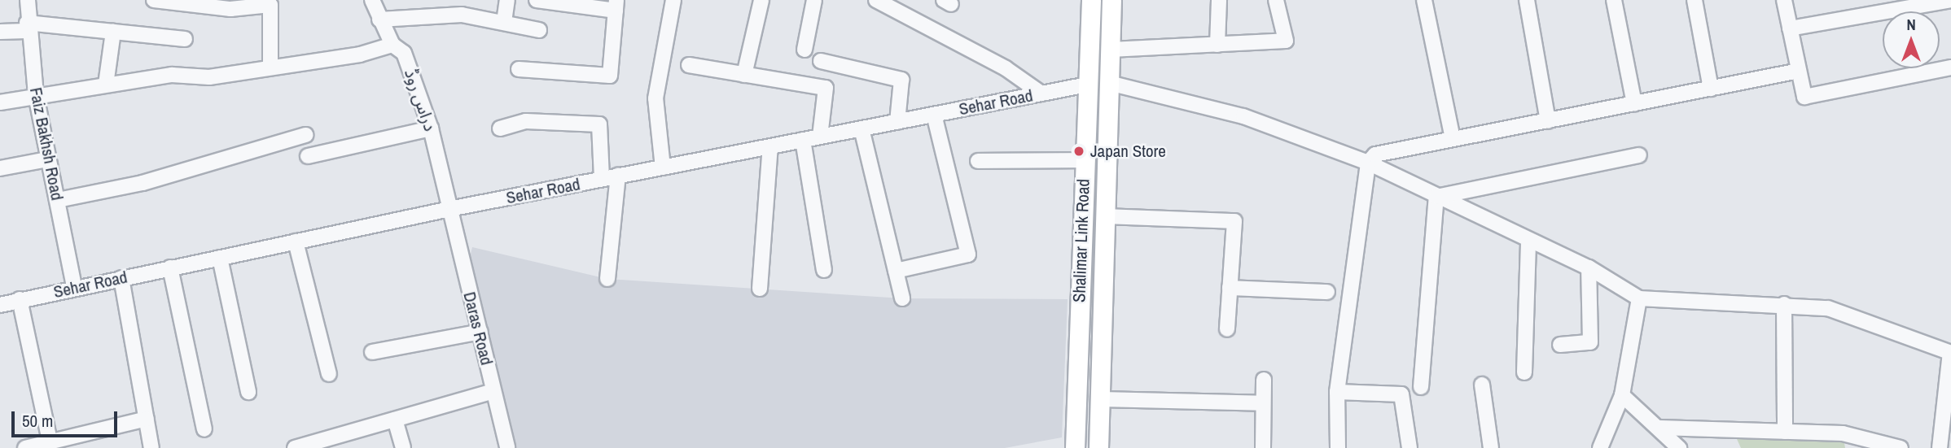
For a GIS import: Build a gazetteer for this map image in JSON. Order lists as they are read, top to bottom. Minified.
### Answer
{"streets":{"main road":["Shalimar Link Road"],"street":["دراس روڈ","Sehar Road","Faiz Bakhsh Road","Daras Road"]},"crossings":[["دراس روڈ","Sehar Road"],["دراس روڈ","Daras Road"],["Sehar Road","Faiz Bakhsh Road"],["Sehar Road","Shalimar Link Road"],["Sehar Road","Daras Road"]],"places":["Japan Store"],"scale_bar":"50 m","north":"top"}
